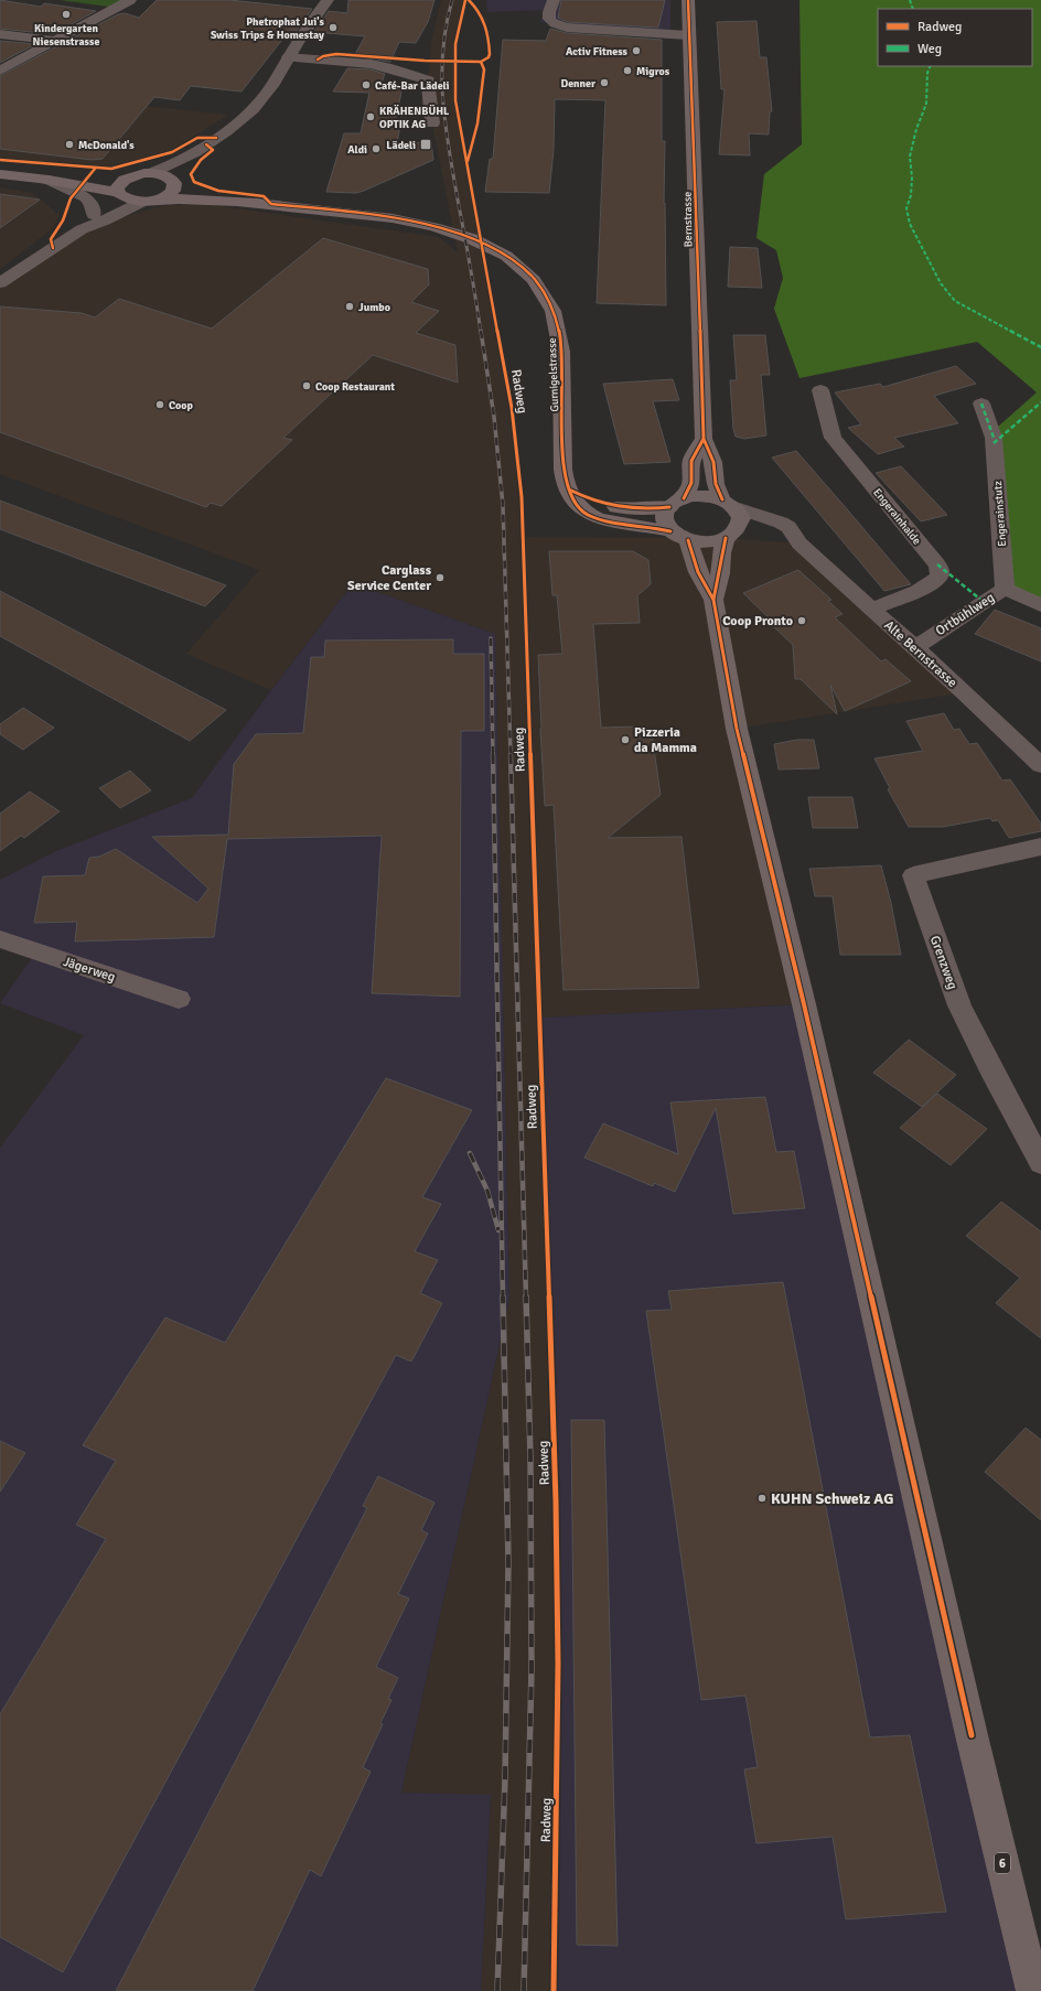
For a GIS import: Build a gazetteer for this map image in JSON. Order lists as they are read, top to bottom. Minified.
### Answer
{"streets":{"main road":["Bernstrasse","Gurnigelstrasse","6"],"street":["Engerainstutz","Engerainhalde","Ortbühlweg","Alte Bernstrasse","Grenzweg","Jägerweg"],"cycle path":["Radweg"]},"crossings":[["Bernstrasse","Gurnigelstrasse"],["Bernstrasse","Alte Bernstrasse"],["Bernstrasse","6"],["Gurnigelstrasse","Alte Bernstrasse"],["Gurnigelstrasse","6"],["Engerainstutz","Ortbühlweg"],["Engerainhalde","Alte Bernstrasse"],["Ortbühlweg","Alte Bernstrasse"],["Alte Bernstrasse","6"]],"places":{"other":["Kindergarten Niesenstrasse","Phetrophat Jui's Swiss Trips & Homestay","Activ Fitness","Migros","Denner","Café-Bar Lädeli","KRÄHENBÜHL OPTIK AG","McDonald's","Aldi","Jumbo","Coop Restaurant","Coop","Carglass Service Center","Coop Pronto","Pizzeria da Mamma","KUHN Schweiz AG"],"transit":["Lädeli"]},"legend":["Radweg","Weg"]}
